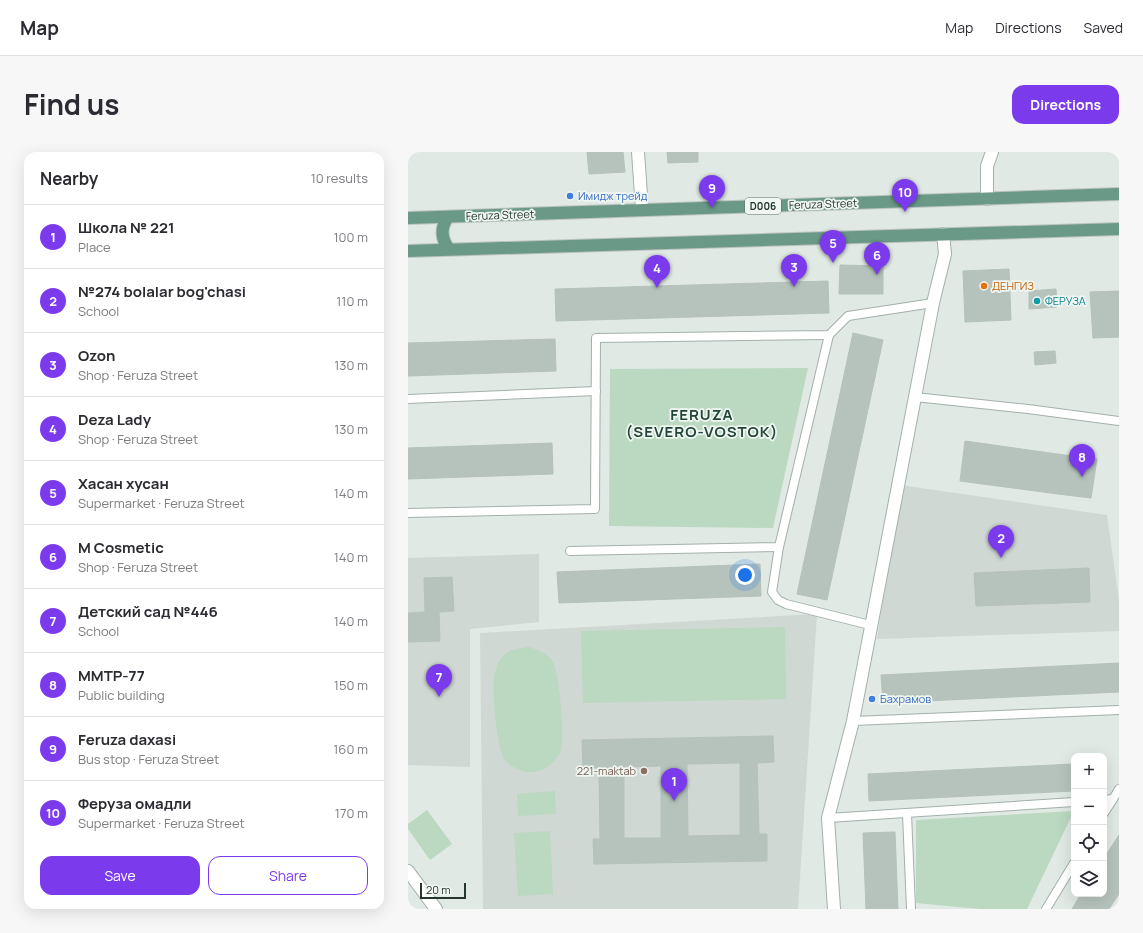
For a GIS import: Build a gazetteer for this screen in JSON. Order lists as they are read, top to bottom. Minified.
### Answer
{"streets":{"main road":["Feruza Street","D006"]},"districts":["FERUZA (SEVERO-VOSTOK)"],"places":["Имидж трейд","ДЕНГИЗ","ФЕРУЗА","Бахрамов","221-maktab"],"scale_bar":"20 m","page":{"header":"Map","nav":["Map","Directions","Saved"],"title":"Find us","buttons":["Directions",["Save","Share"]],"heading":["Nearby","10 results"],"pins":["9","10","5","6","3","4","8","2","7","1"],"list":[{"mark":"1","name":"Школа № 221","note":"Place","value":"100 m"},{"mark":"2","name":"№274 bolalar bog'chasi","note":"School","value":"110 m"},{"mark":"3","name":"Ozon","note":"Shop · Feruza Street","value":"130 m"},{"mark":"4","name":"Deza Lady","note":"Shop · Feruza Street","value":"130 m"},{"mark":"5","name":"Хасан хусан","note":"Supermarket · Feruza Street","value":"140 m"},{"mark":"6","name":"M Cosmetic","note":"Shop · Feruza Street","value":"140 m"},{"mark":"7","name":"Детский сад №446","note":"School","value":"140 m"},{"mark":"8","name":"MMTP-77","note":"Public building","value":"150 m"},{"mark":"9","name":"Feruza daxasi","note":"Bus stop · Feruza Street","value":"160 m"},{"mark":"10","name":"Феруза омадли","note":"Supermarket · Feruza Street","value":"170 m"}],"map_buttons":["+","−"],"scale":"20 m"}}
